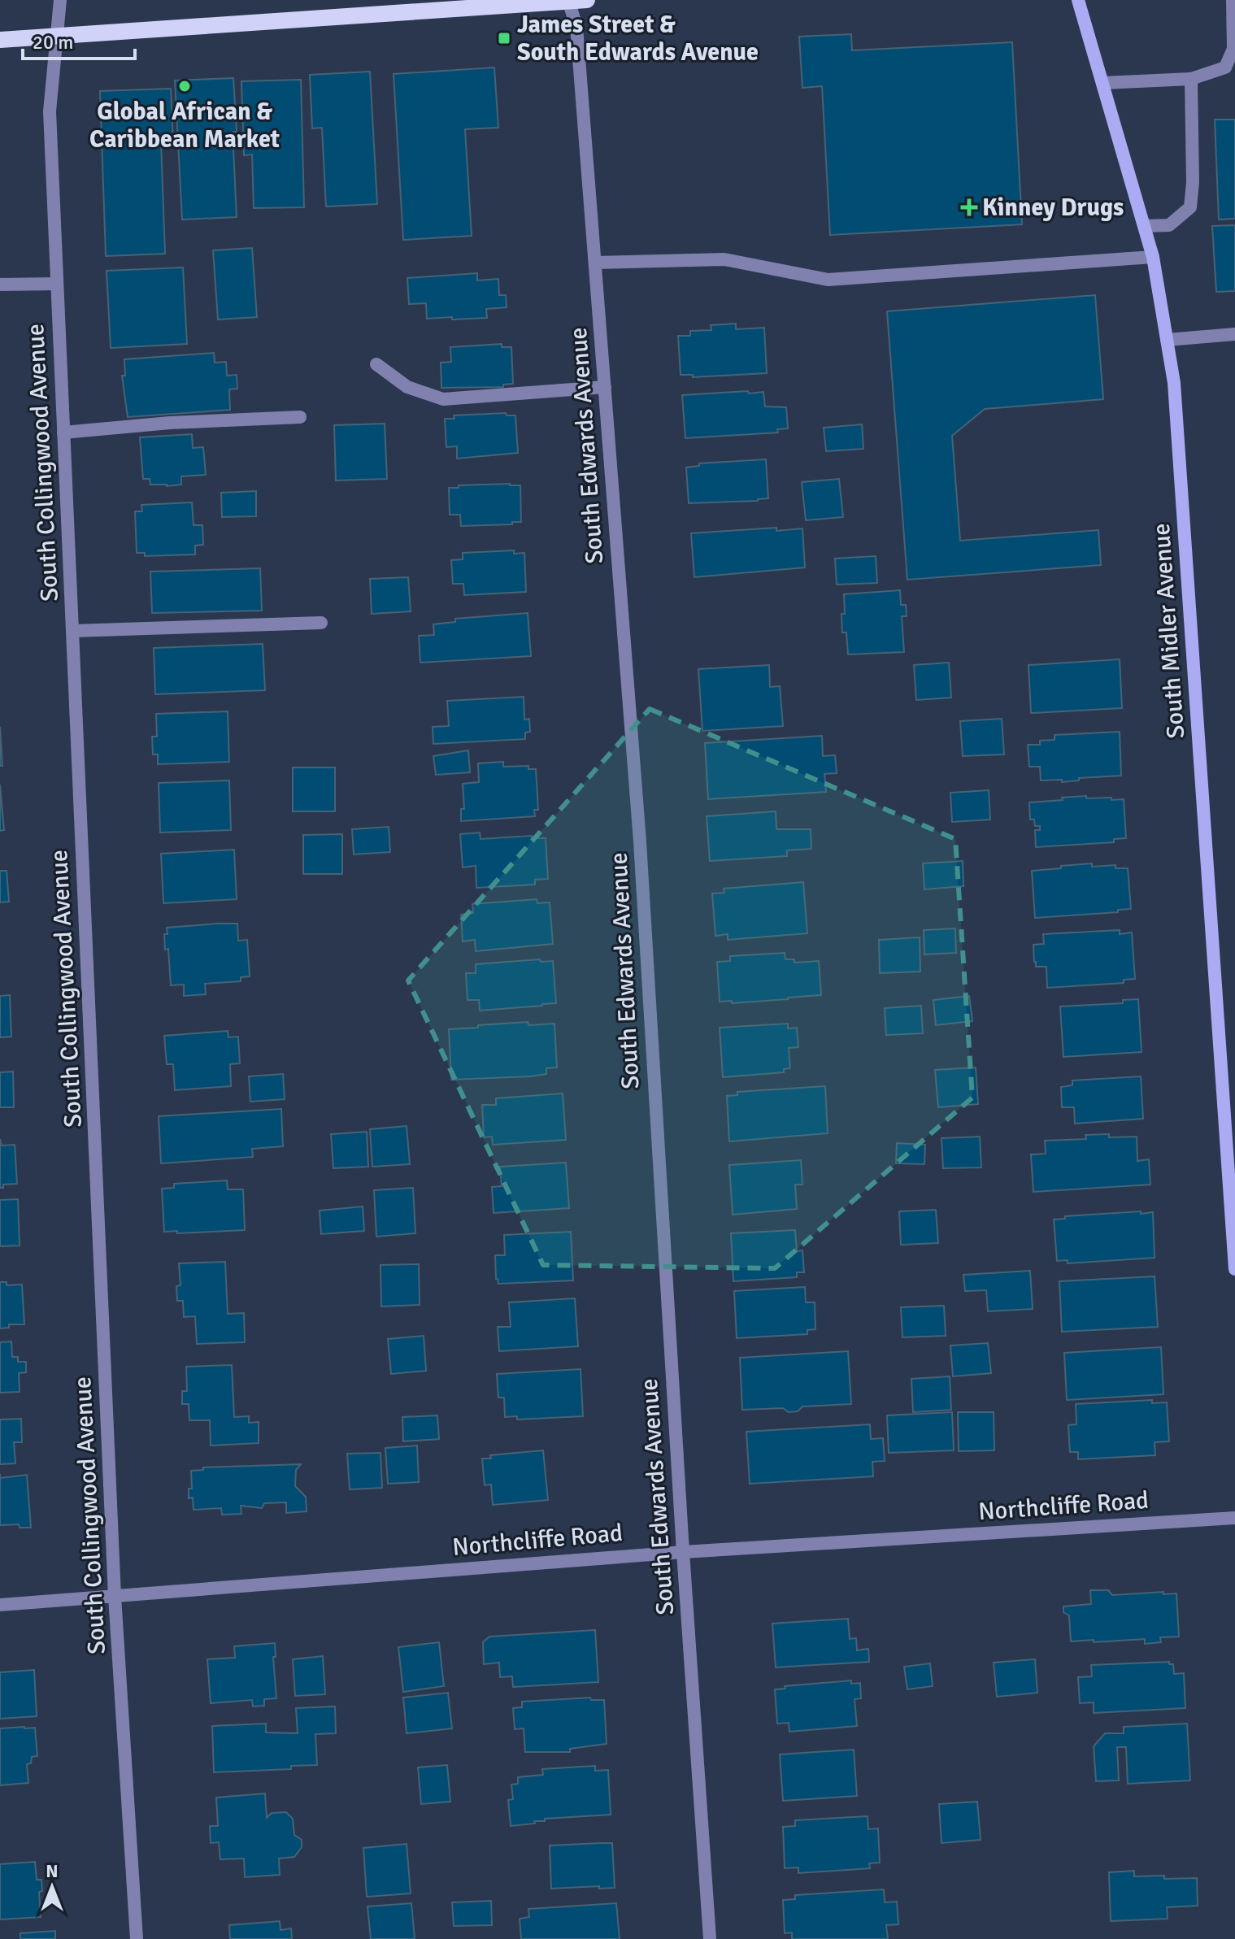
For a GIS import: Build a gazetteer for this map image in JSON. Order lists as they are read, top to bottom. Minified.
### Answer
{"streets":{"main road":["South Midler Avenue"],"street":["South Edwards Avenue","South Collingwood Avenue","Northcliffe Road"]},"crossings":[["South Edwards Avenue","Northcliffe Road"],["South Collingwood Avenue","Northcliffe Road"]],"places":{"transit":["James Street & South Edwards Avenue"],"other":["Global African & Caribbean Market"],"health":["Kinney Drugs"]},"scale_bar":"20 m","north":"top"}
